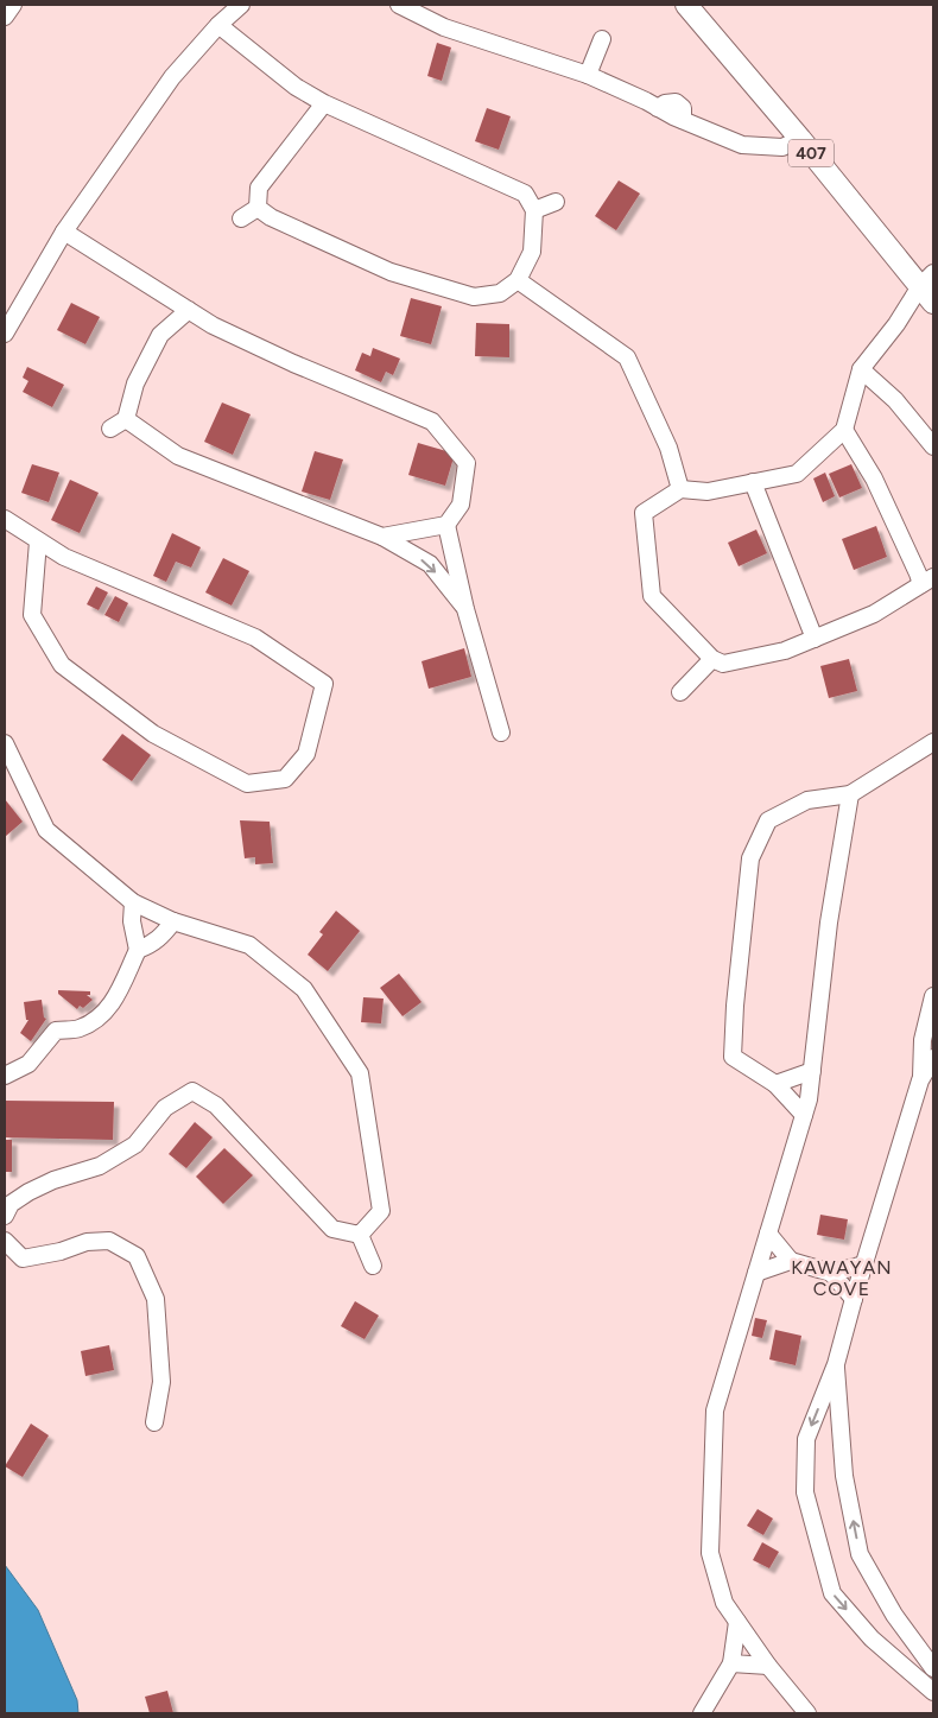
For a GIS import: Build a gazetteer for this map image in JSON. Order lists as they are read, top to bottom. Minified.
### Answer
{"streets":{"main road":["407"]},"districts":["KAWAYAN COVE"]}
